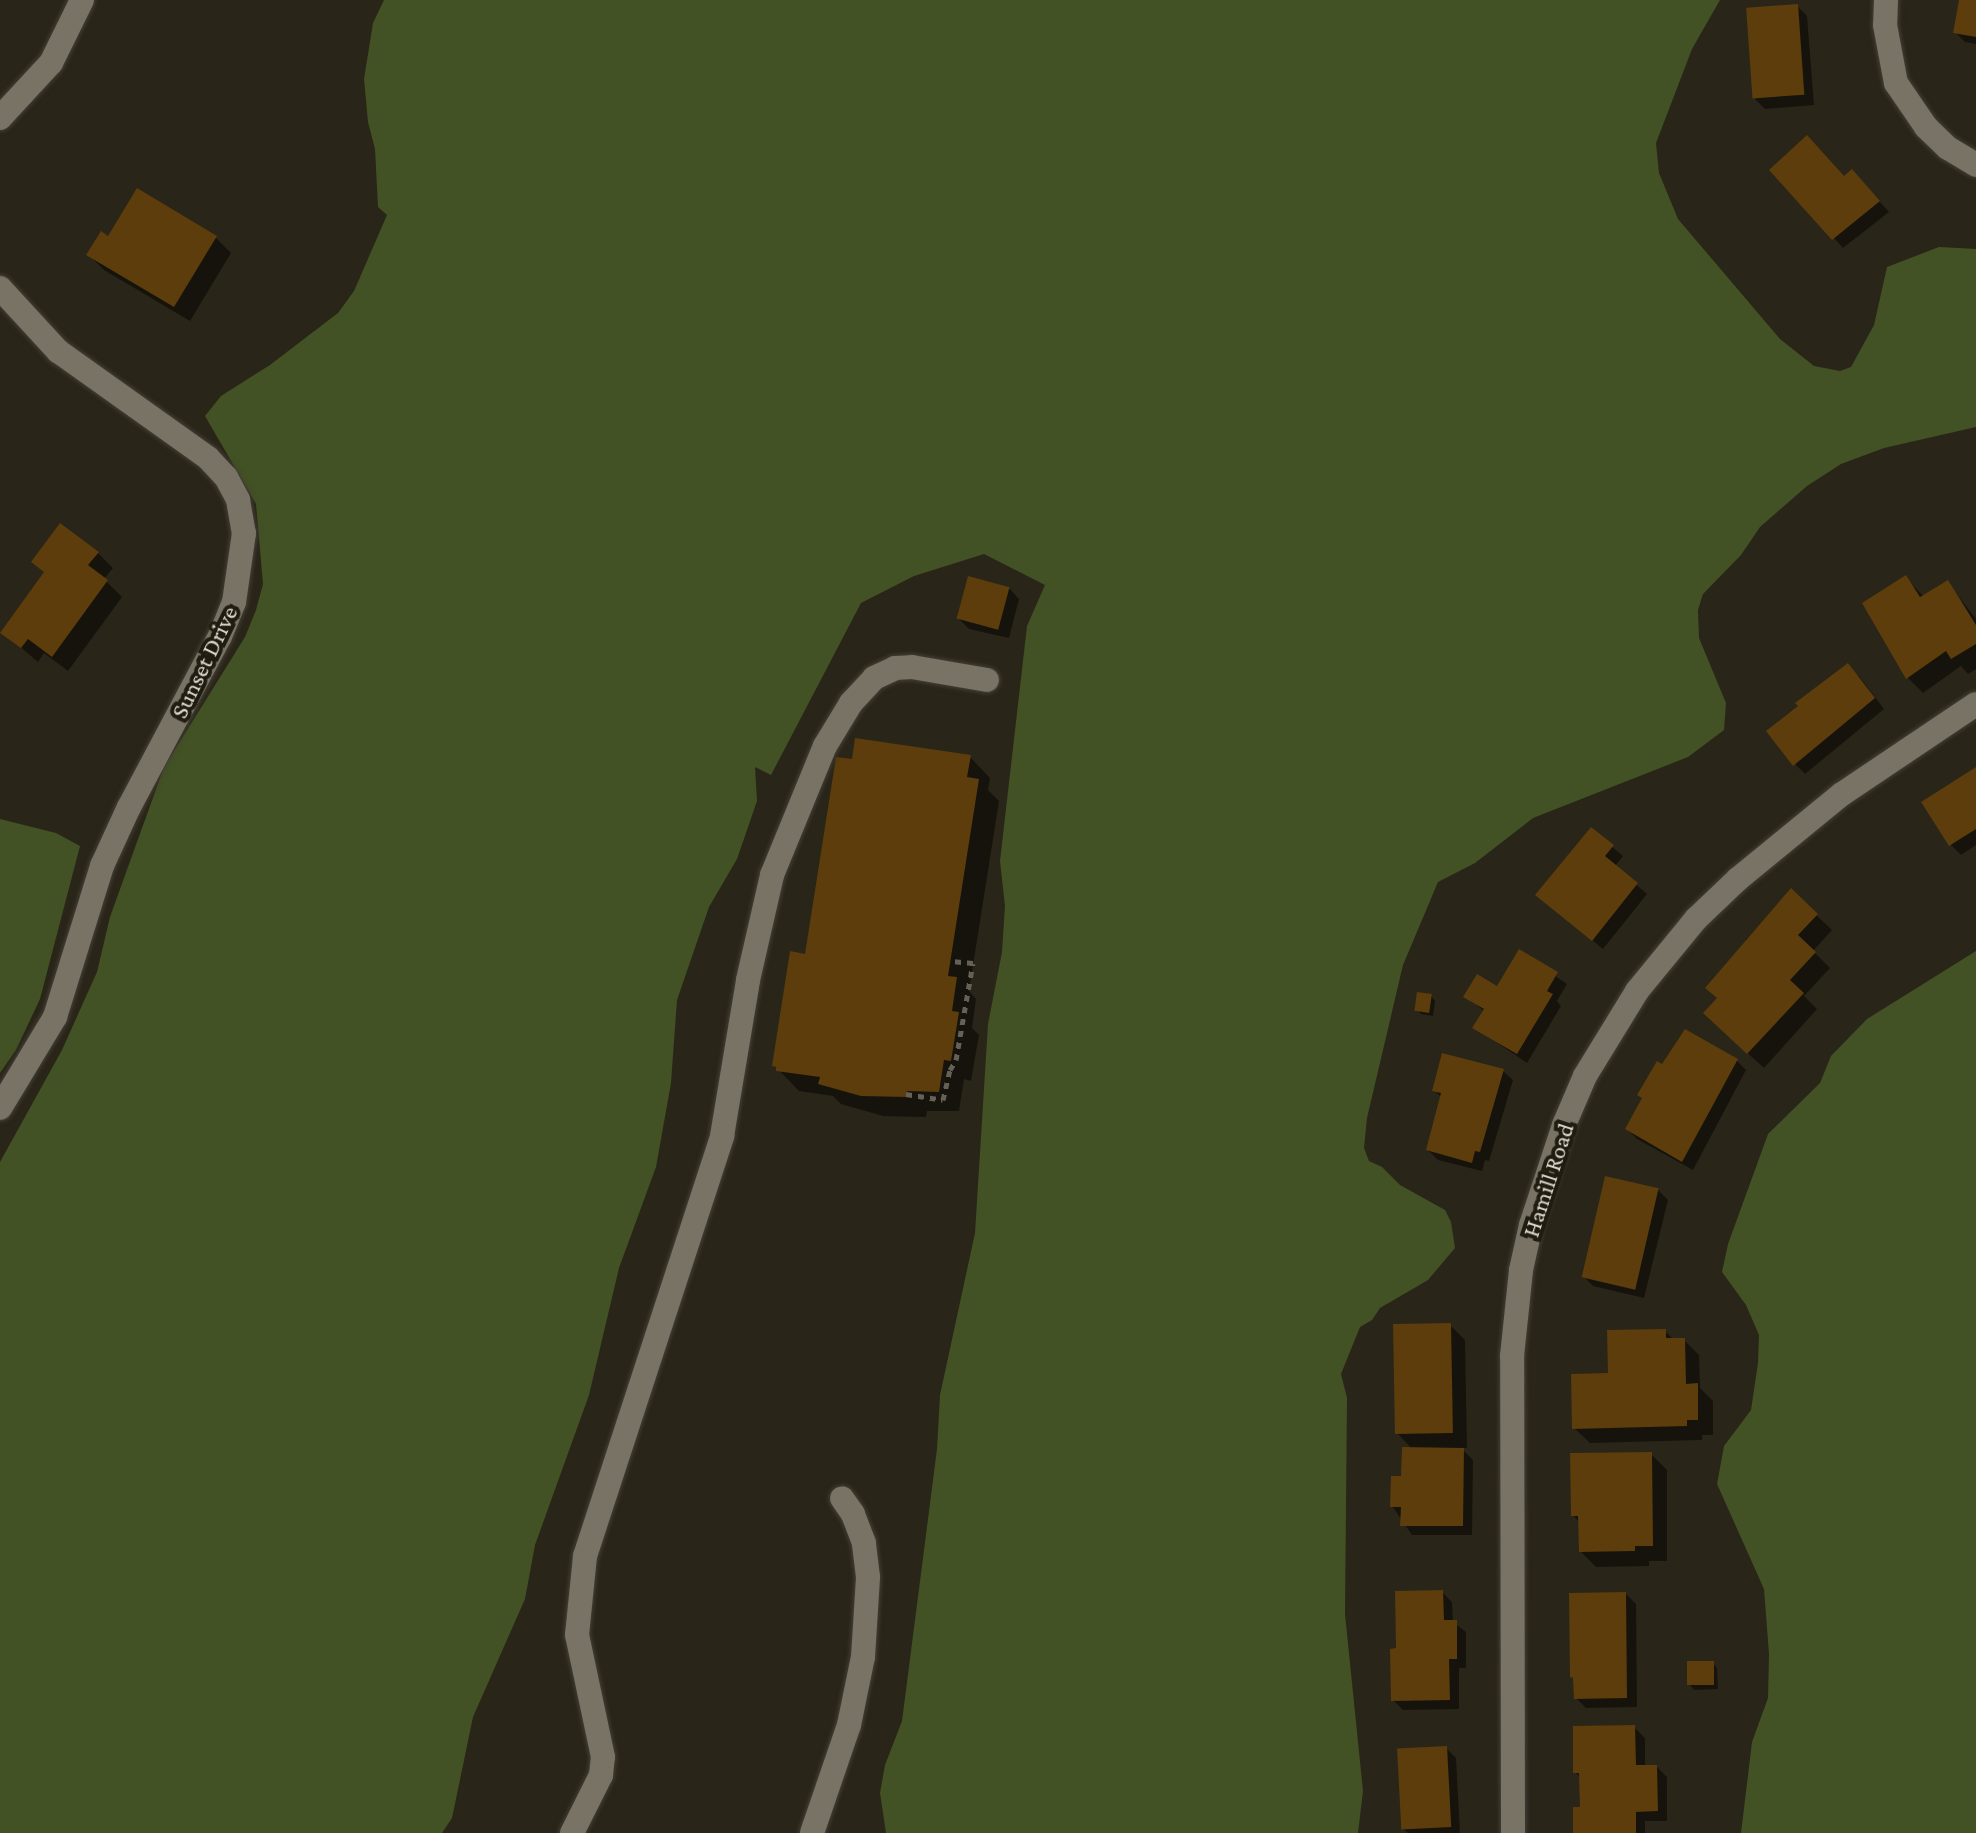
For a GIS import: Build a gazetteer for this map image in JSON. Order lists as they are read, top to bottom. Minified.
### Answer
{"streets":{"street":["Sunset Drive","Hamill Road"]}}
